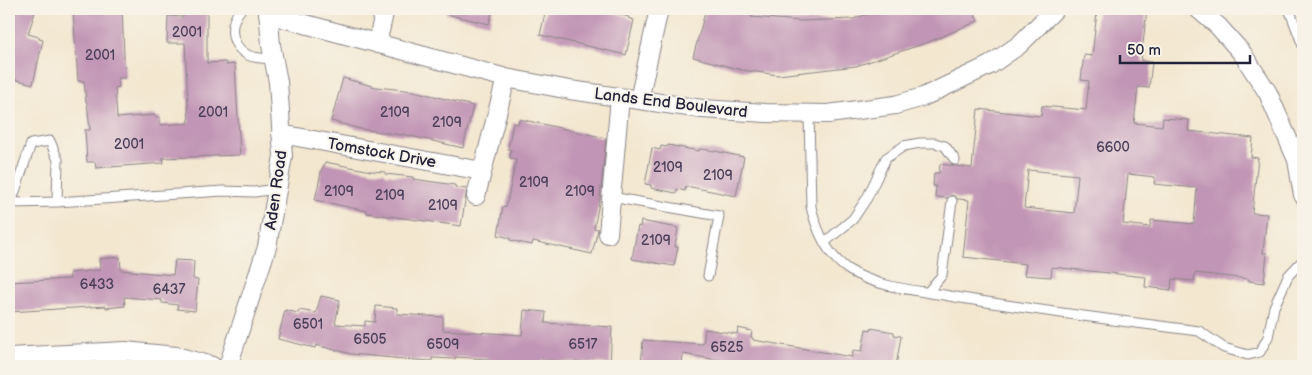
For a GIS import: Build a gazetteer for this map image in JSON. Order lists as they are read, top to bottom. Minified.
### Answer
{"streets":{"street":["Lands End Boulevard","Tomstock Drive","Aden Road"]},"crossings":[["Lands End Boulevard","Aden Road"],["Tomstock Drive","Aden Road"]],"house_numbers":["2001","2001","2001","2109","2109","2001","6600","2109","2109","2109","2109","2109","2109","2109","2109","6433","6437","6501","6505","6509","6517","6525"],"scale_bar":"50 m"}
